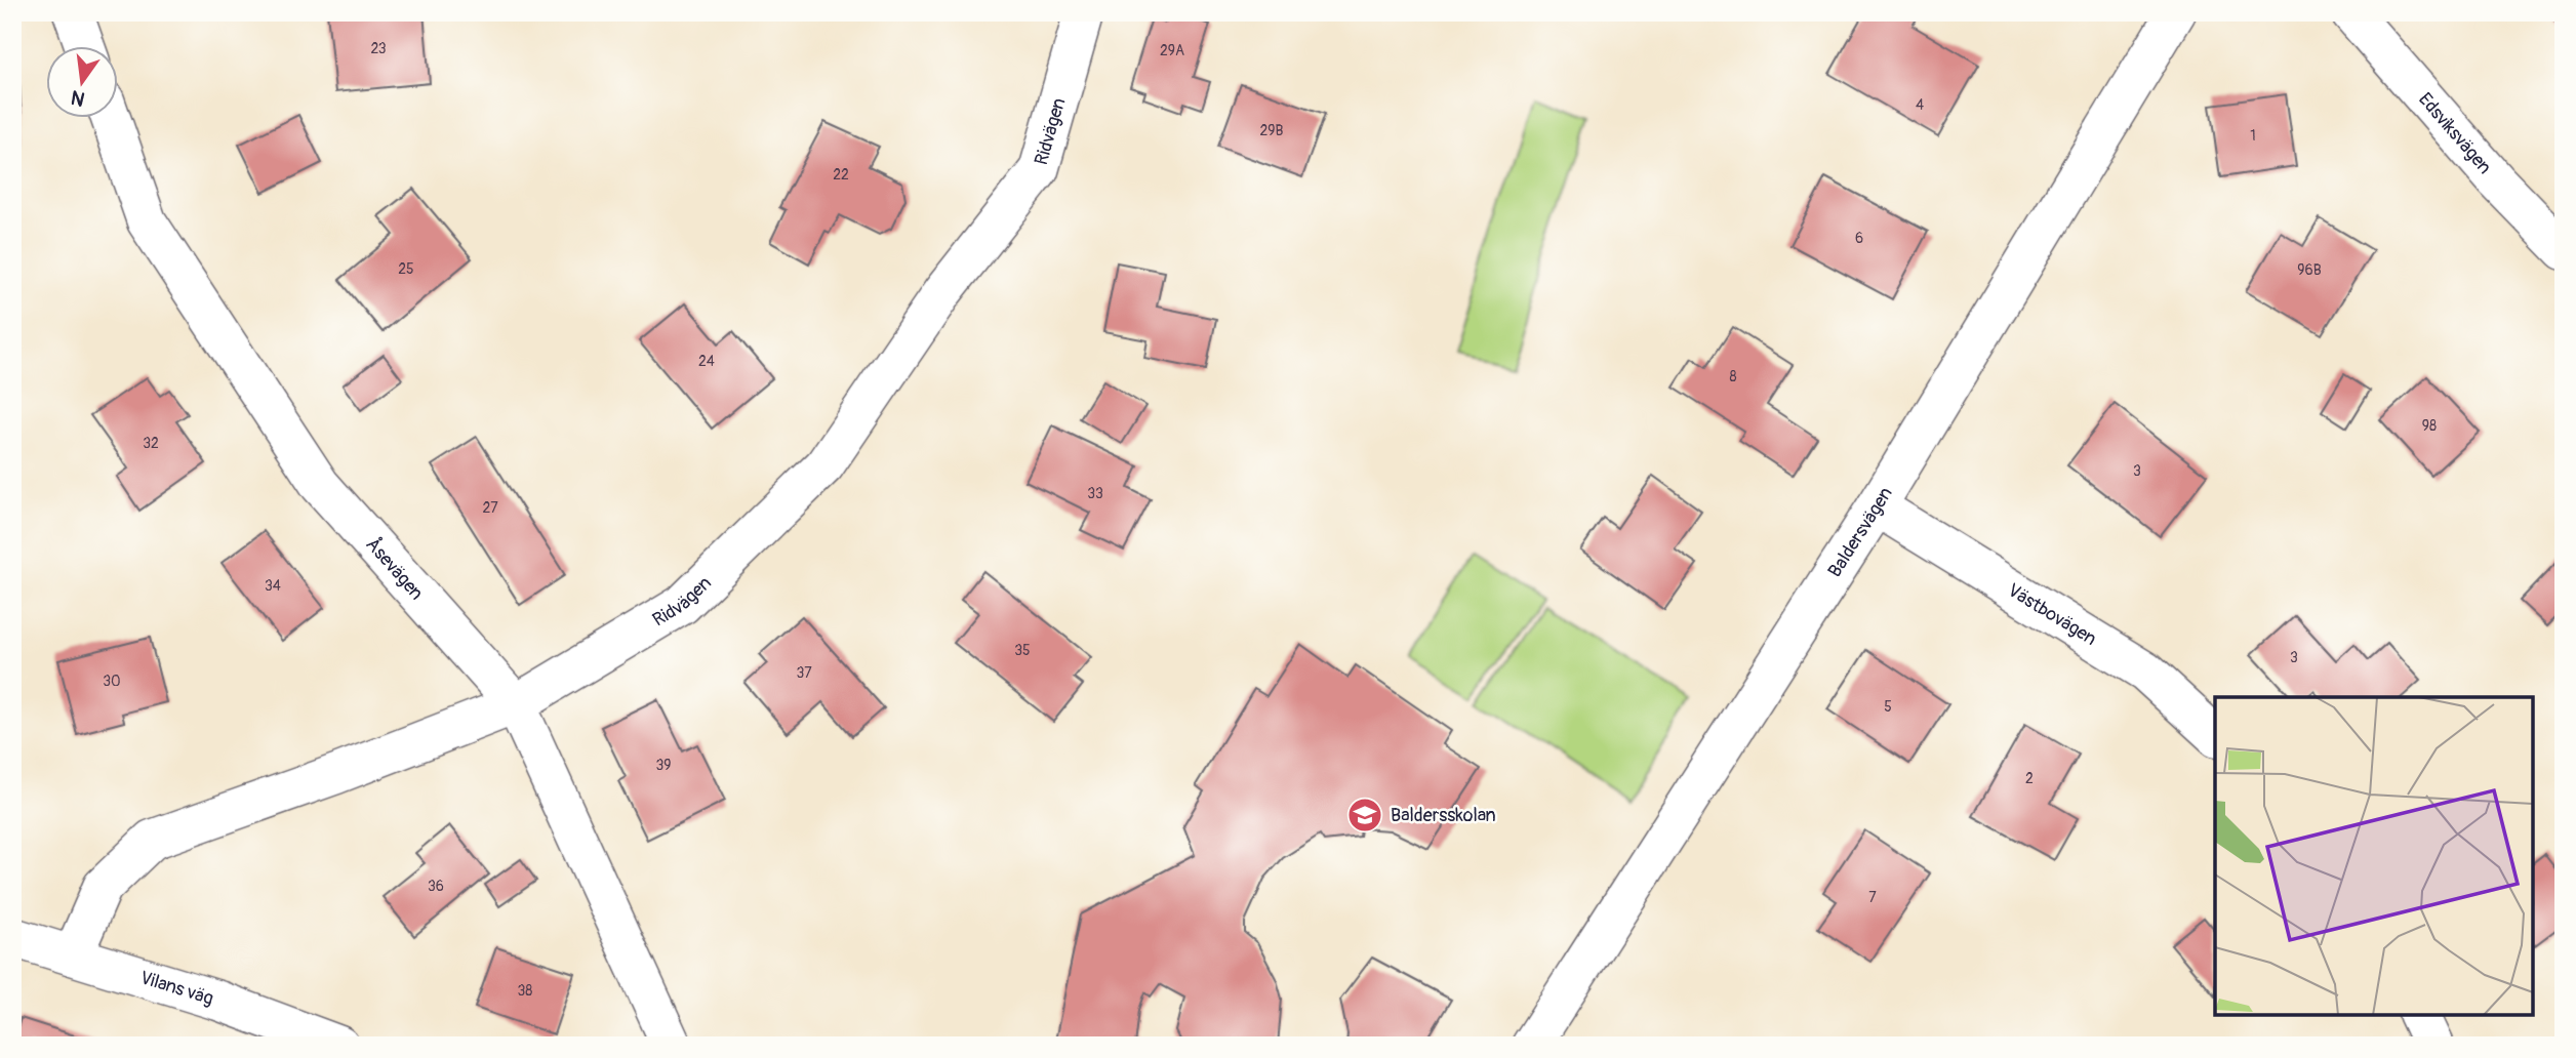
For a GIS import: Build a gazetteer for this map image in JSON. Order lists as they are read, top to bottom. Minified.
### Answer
{"streets":{"street":["Ridvägen","Edsviksvägen","Baldersvägen","Åsevägen","Västbovägen","Vilans väg"]},"crossings":[["Ridvägen","Åsevägen"],["Ridvägen","Vilans väg"],["Baldersvägen","Västbovägen"]],"places":{"school or university":["Baldersskolan"]},"house_numbers":["23","29A","4","29B","1","22","6","25","96B","24","8","98","32","3","33","27","34","35","3","37","30","5","39","2","36","7","38"],"north":"bottom"}
